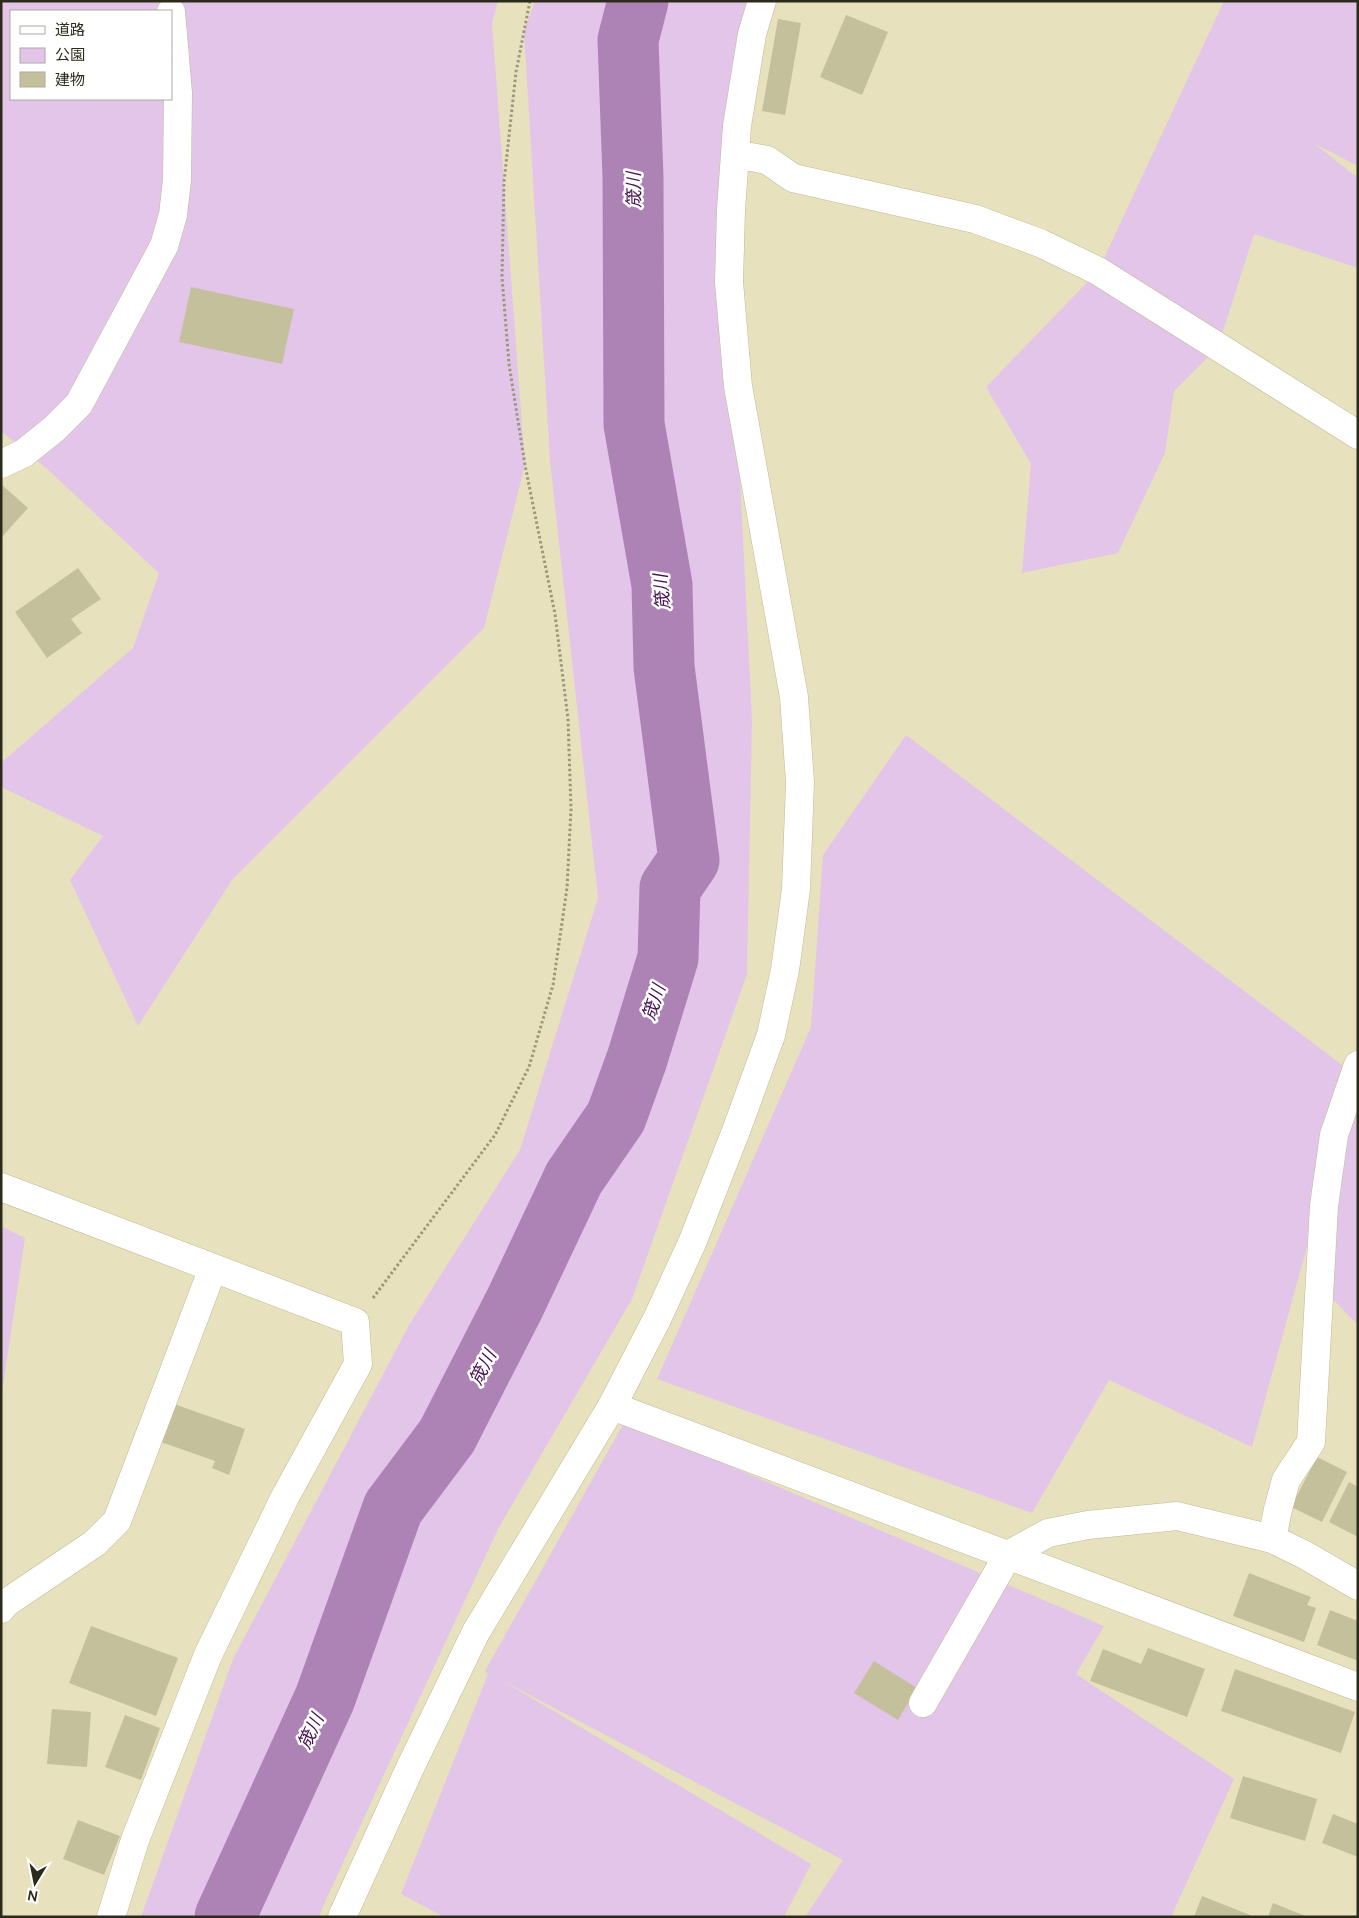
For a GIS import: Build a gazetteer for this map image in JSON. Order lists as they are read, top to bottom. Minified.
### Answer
{"water":["筬川"],"legend":["道路","公園","建物"],"north":"bottom"}
